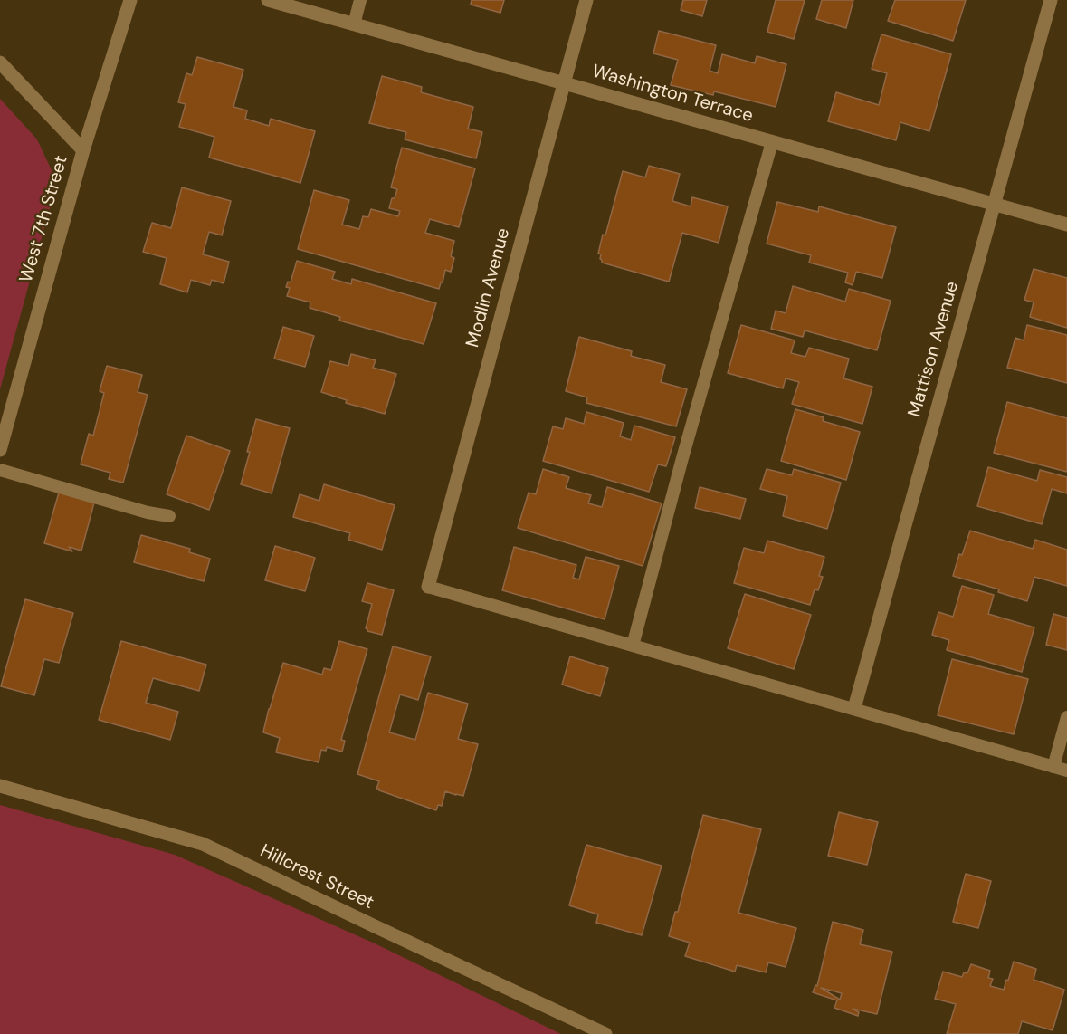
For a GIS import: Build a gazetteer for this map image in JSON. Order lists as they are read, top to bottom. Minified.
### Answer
{"streets":{"street":["Washington Terrace","West 7th Street","Modlin Avenue","Mattison Avenue","Hillcrest Street"]},"crossings":[["Washington Terrace","Modlin Avenue"],["Washington Terrace","Mattison Avenue"]]}
